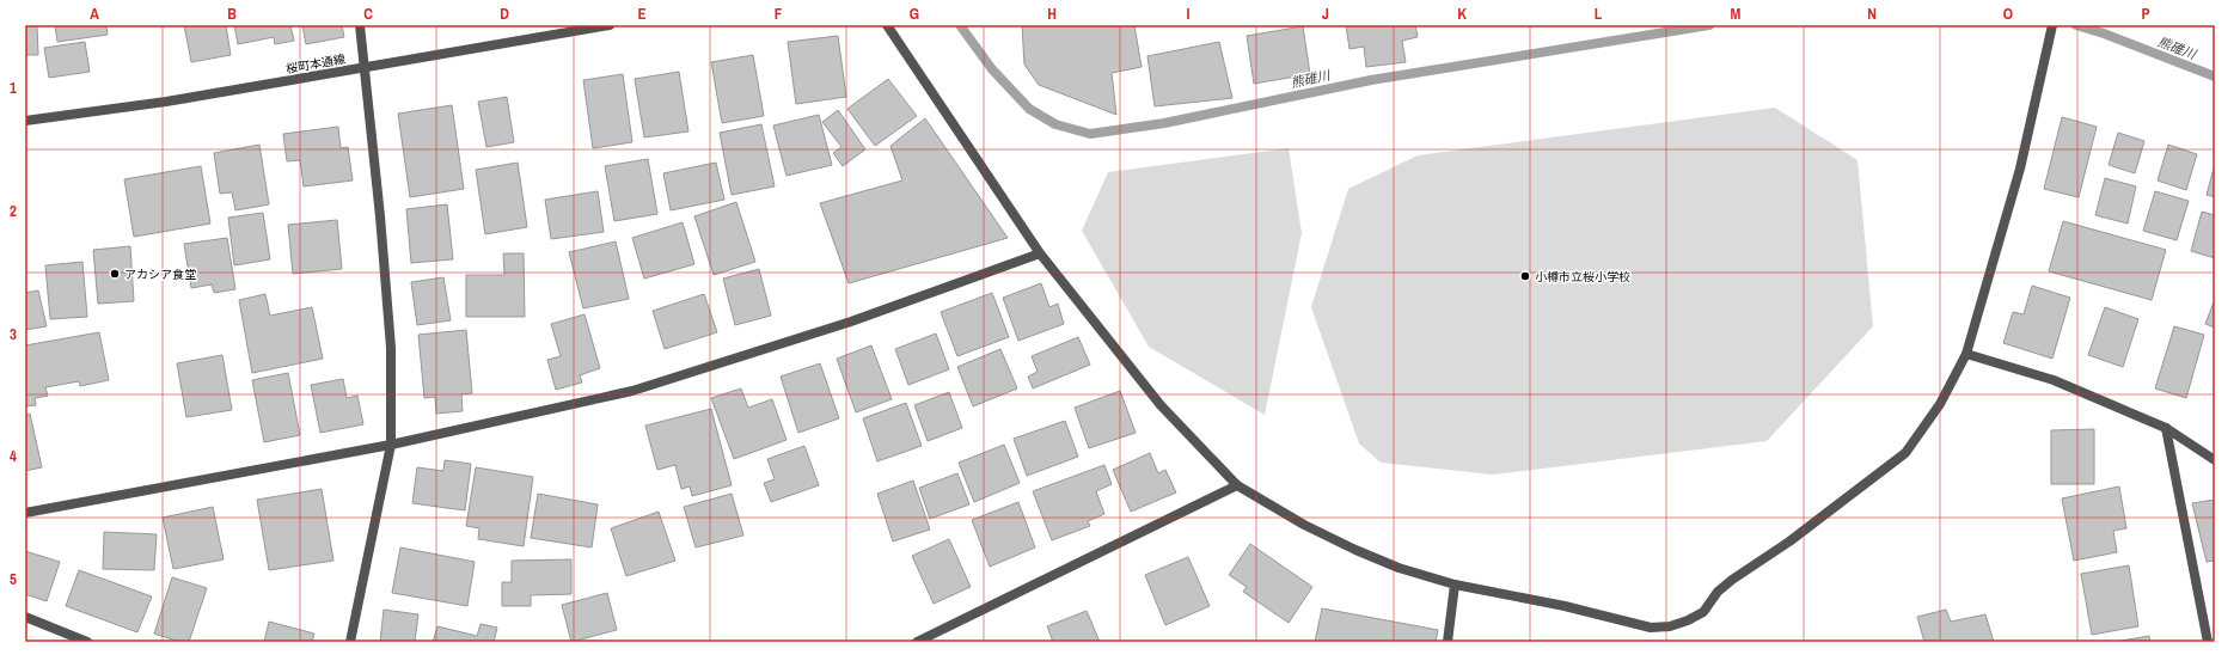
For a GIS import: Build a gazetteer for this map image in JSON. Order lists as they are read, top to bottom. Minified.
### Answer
{"streets":{"street":["桜町本通線"]},"water":["熊碓川"],"places":["アカシア食堂","小樽市立桜小学校"],"grid":{"columns":["A","B","C","D","E","F","G","H","I","J","K","L","M","N","O","P"],"rows":["1","2","3","4","5"]}}
